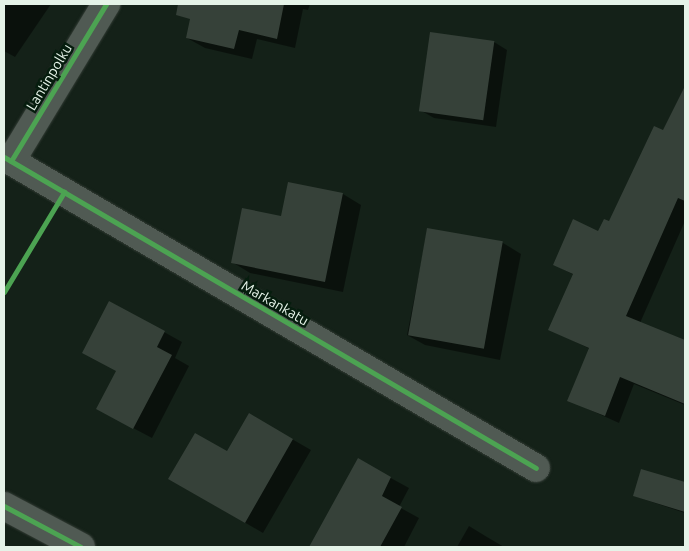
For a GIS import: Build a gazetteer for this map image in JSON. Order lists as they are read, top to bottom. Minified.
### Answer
{"streets":{"street":["Lantinpolku","Markankatu"]},"crossings":[["Lantinpolku","Markankatu"]]}
